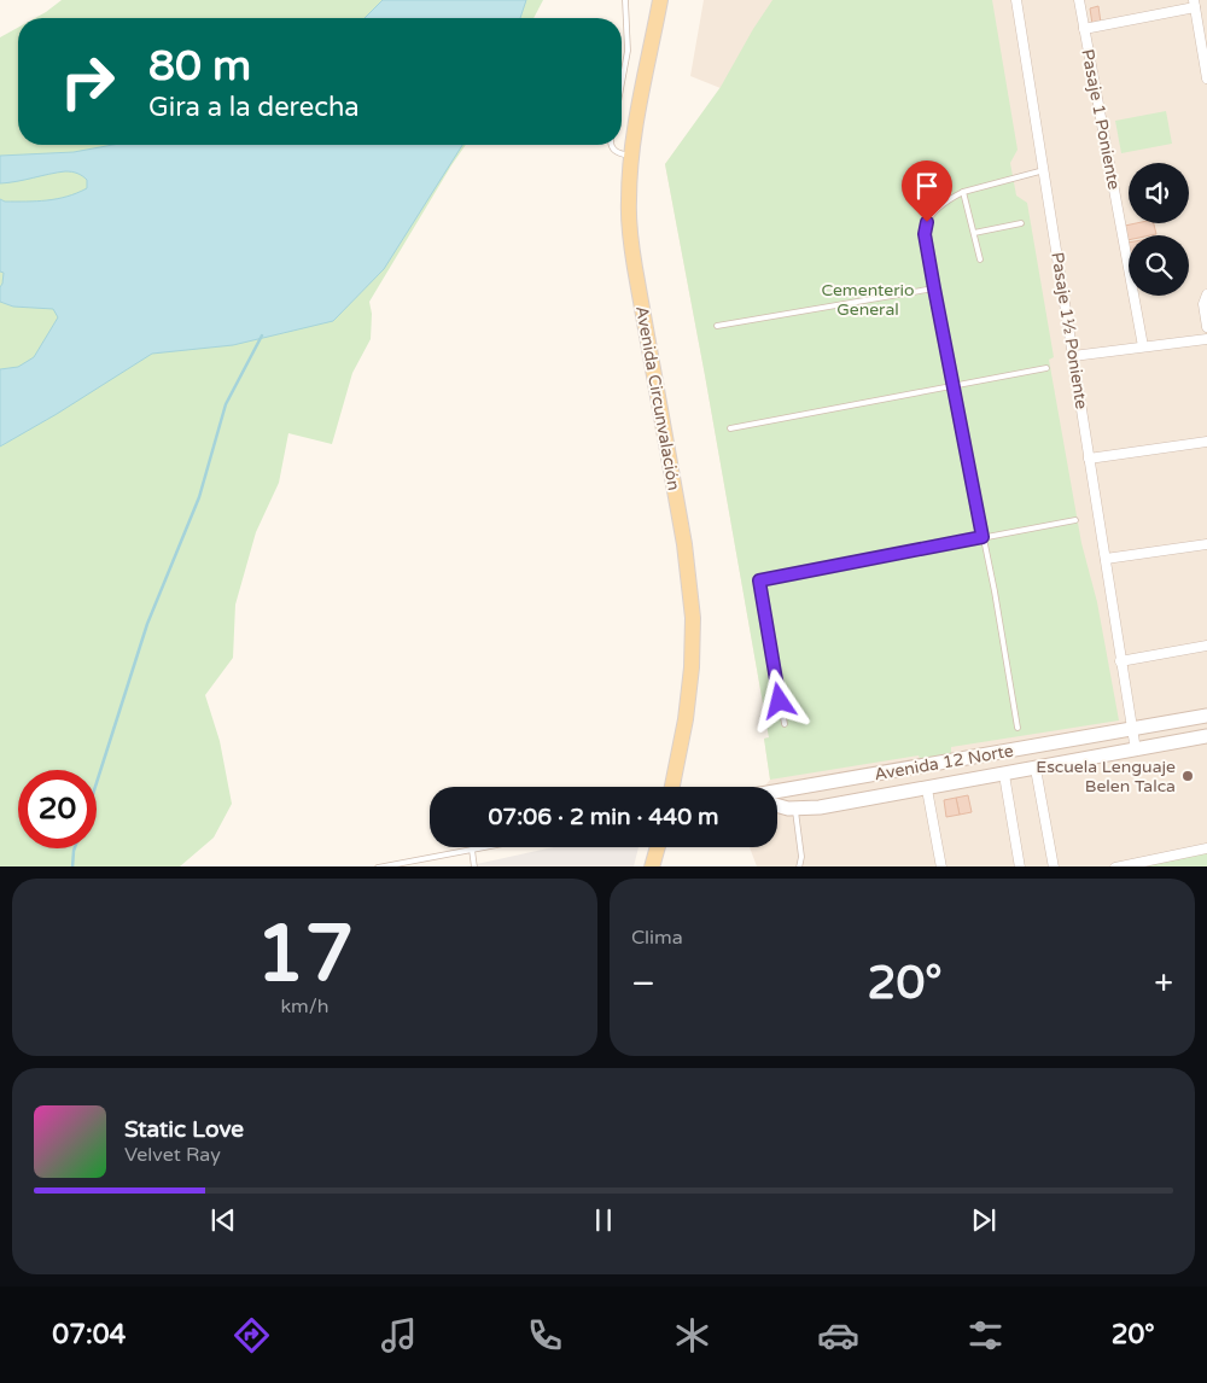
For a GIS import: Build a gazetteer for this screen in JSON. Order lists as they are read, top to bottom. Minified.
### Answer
{"streets":{"main road":["Avenida Circunvalación","Avenida 12 Norte"],"street":["Pasaje 1 Poniente","Pasaje 1½ Poniente"]},"crossings":[["Pasaje 1½ Poniente","Avenida 12 Norte"]],"parks":["Cementerio General"],"places":["Escuela Lenguaje Belen Talca"],"page":{"turn":["80 m","Gira a la derecha"],"limit":"20","trip":"07:06 · 2 min · 440 m","tile":[["17","km/h"],"Clima"],"heat":["−","20°","+"],"song":["Static Love","Velvet Ray"],"tabs":["07:04","20°"]}}
